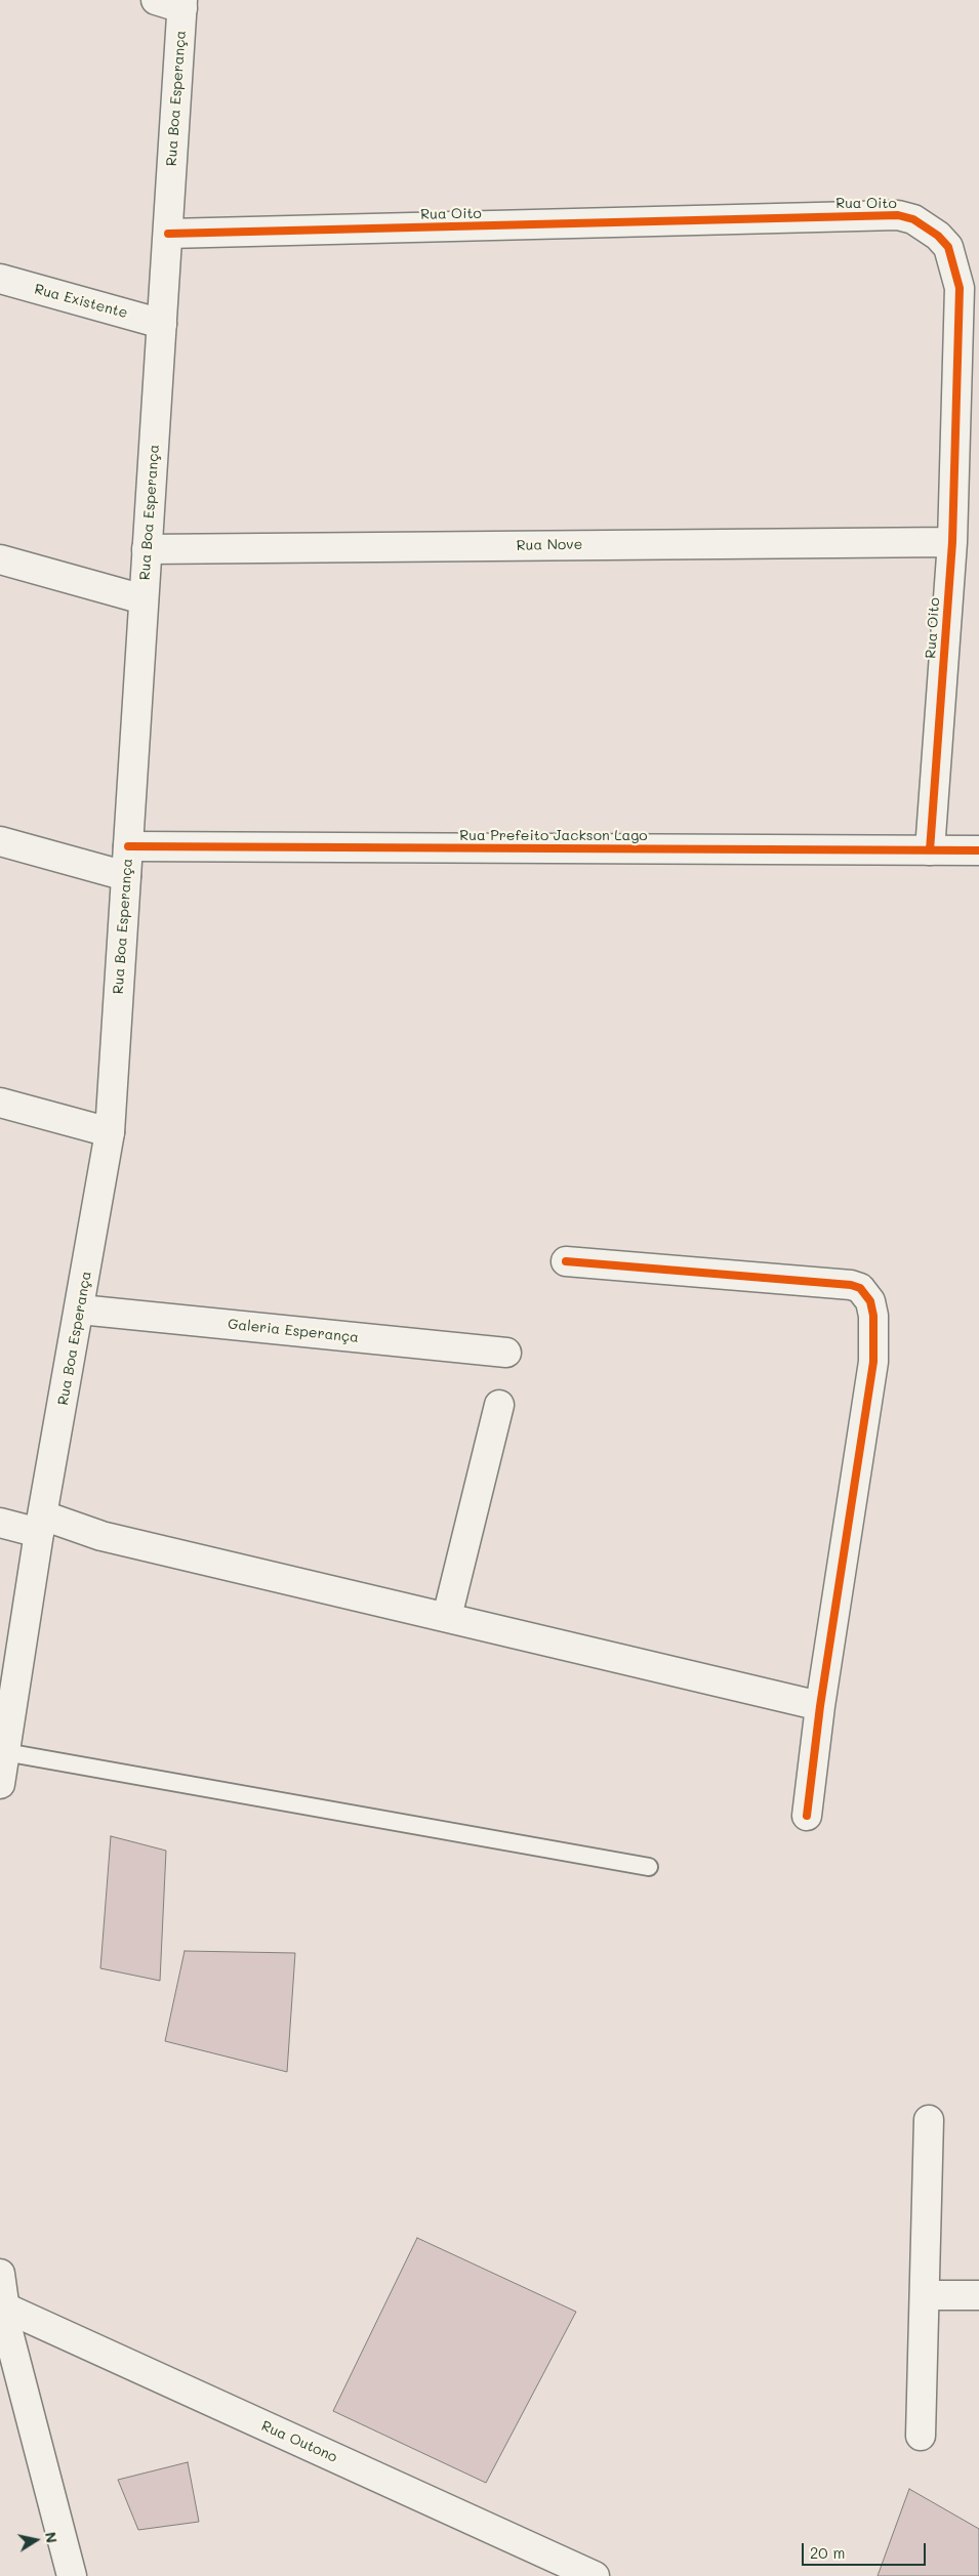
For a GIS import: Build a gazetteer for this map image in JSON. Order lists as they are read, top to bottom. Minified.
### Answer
{"streets":{"street":["Rua Boa Esperança","Rua Oito","Rua Existente","Rua Nove","Rua Prefeito Jackson Lago","Galeria Esperança","Rua Outono"]},"crossings":[["Rua Boa Esperança","Rua Oito"],["Rua Boa Esperança","Rua Existente"],["Rua Boa Esperança","Rua Nove"],["Rua Boa Esperança","Rua Prefeito Jackson Lago"],["Rua Boa Esperança","Galeria Esperança"],["Rua Oito","Rua Nove"],["Rua Oito","Rua Prefeito Jackson Lago"]],"scale_bar":"20 m","north":"right"}
